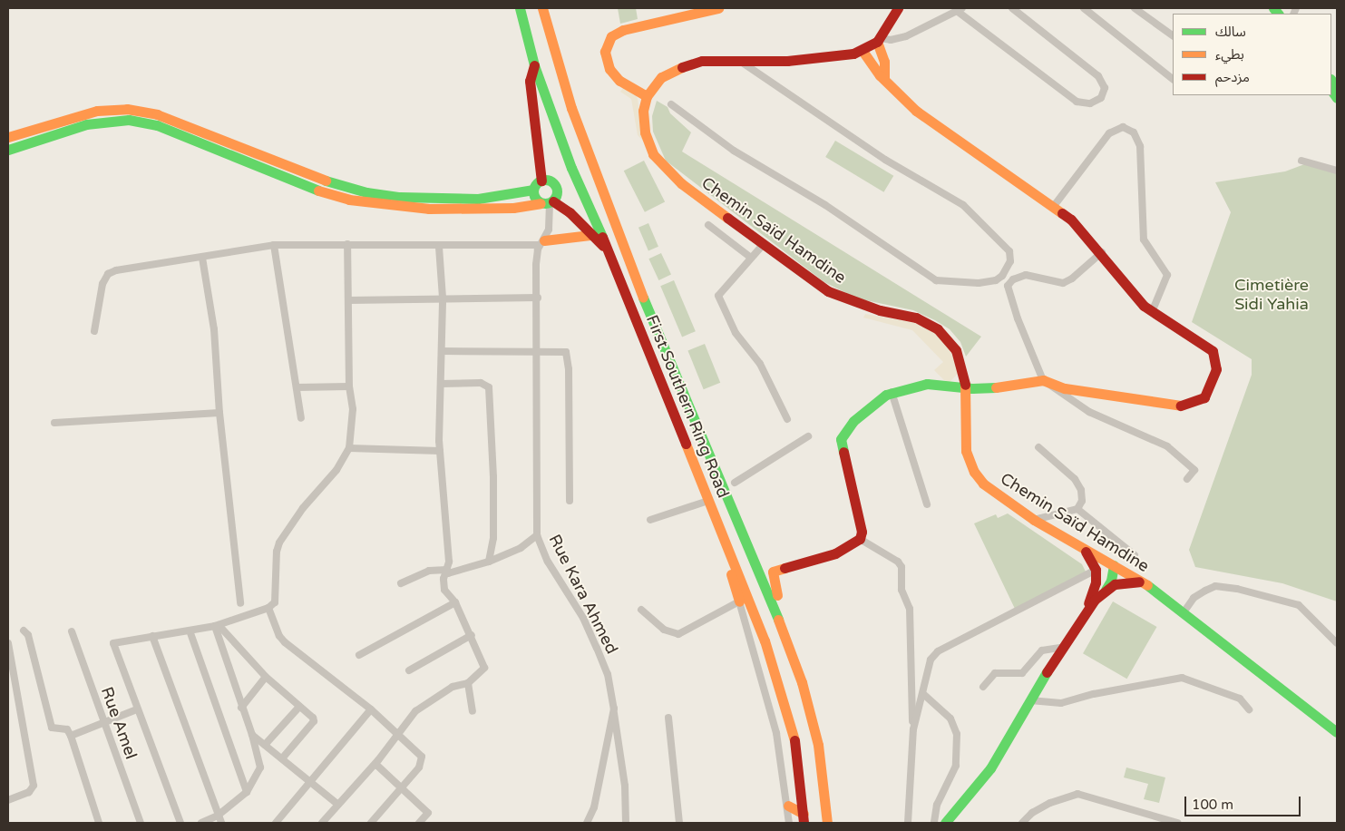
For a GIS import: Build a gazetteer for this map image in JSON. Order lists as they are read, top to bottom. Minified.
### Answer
{"streets":{"main road":["Chemin Saïd Hamdine","First Southern Ring Road"],"street":["Rue Kara Ahmed","Rue Amel"]},"parks":["Cimetière Sidi Yahia"],"legend":["سالك","بطيء","مزدحم"],"scale_bar":"100 m"}
